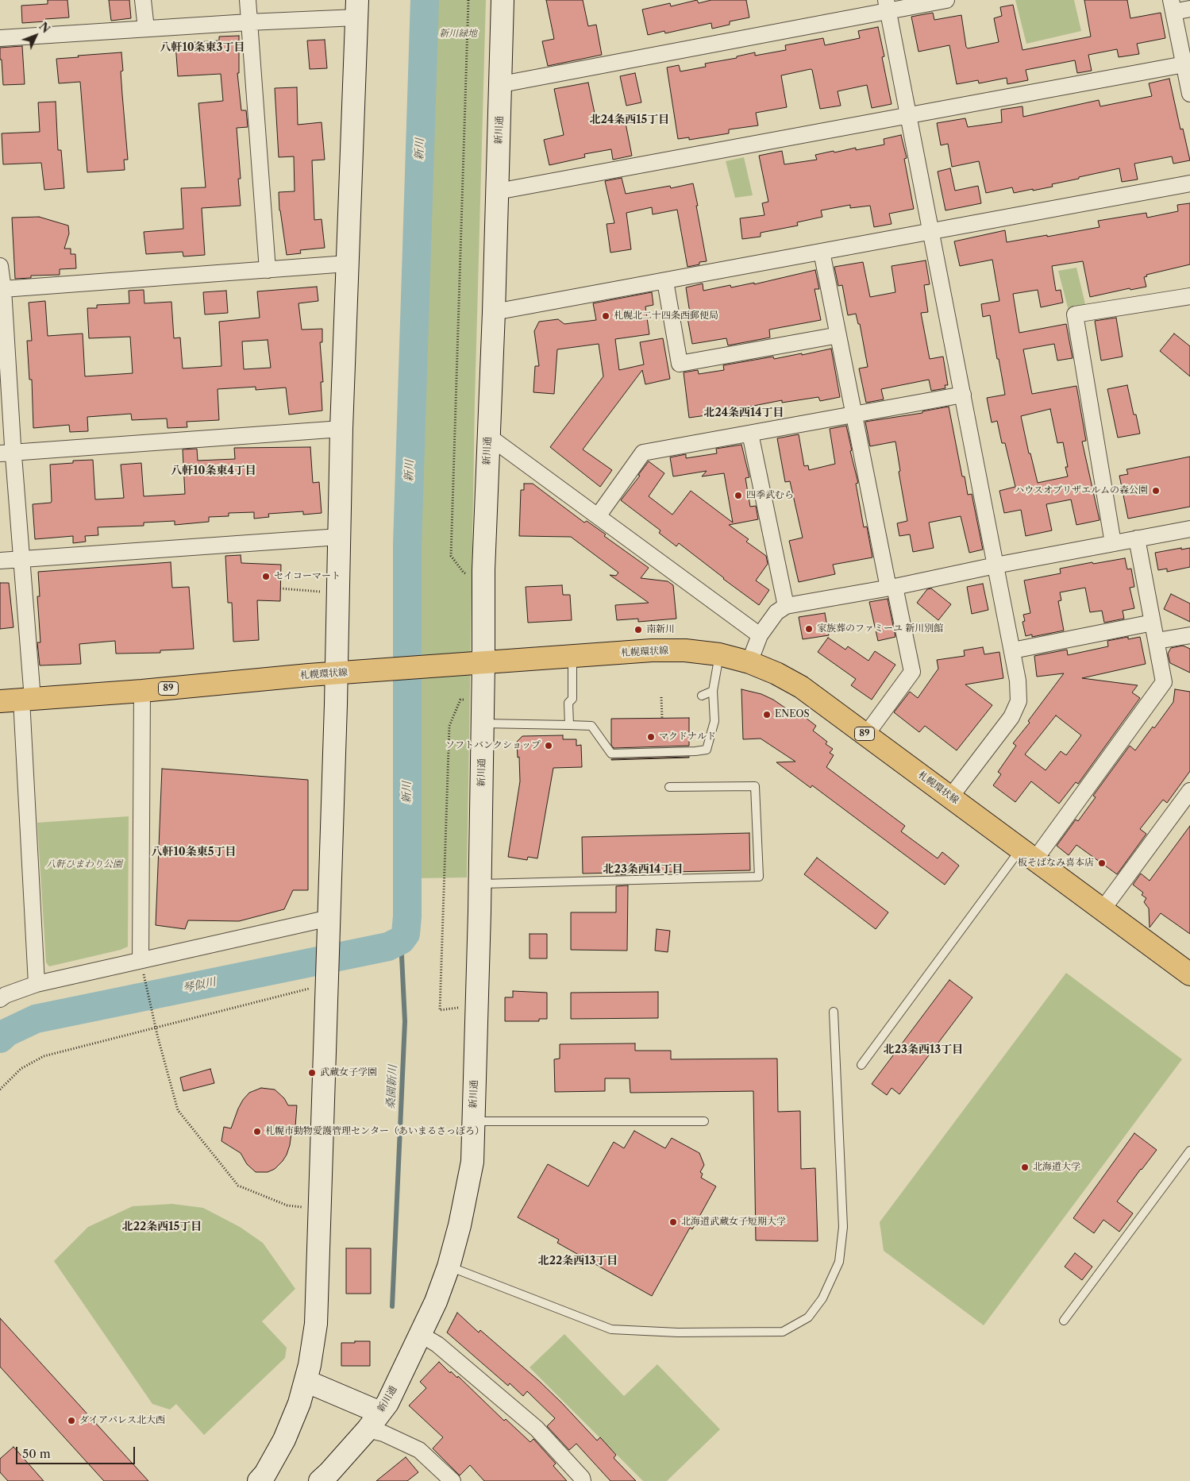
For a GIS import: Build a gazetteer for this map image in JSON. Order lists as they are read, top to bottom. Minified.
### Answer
{"streets":{"main road":["札幌環状線","89"],"street":["新川通"]},"crossings":[["新川通","札幌環状線"]],"districts":["八軒10条東3丁目","北24条西15丁目","北24条西14丁目","八軒10条東4丁目","八軒10条東5丁目","北23条西14丁目","北23条西13丁目","北22条西15丁目","北22条西13丁目"],"water":["新川","琴似川","桑園新川"],"parks":["新川緑地","八軒ひまわり公園"],"places":["札幌北二十四条西郵便局","ハウスオブリザエルムの森公園","四季武むら","セイコーマート","家族葬のファミーユ 新川別館","南新川","ENEOS","マクドナルド","ソフトバンクショップ","板そばなみ喜本店","武蔵女子学園","札幌市動物愛護管理センター（あいまるさっぽろ）","北海道大学","北海道武蔵女子短期大学","ダイアパレス北大西"],"scale_bar":"50 m","north":"top right"}
